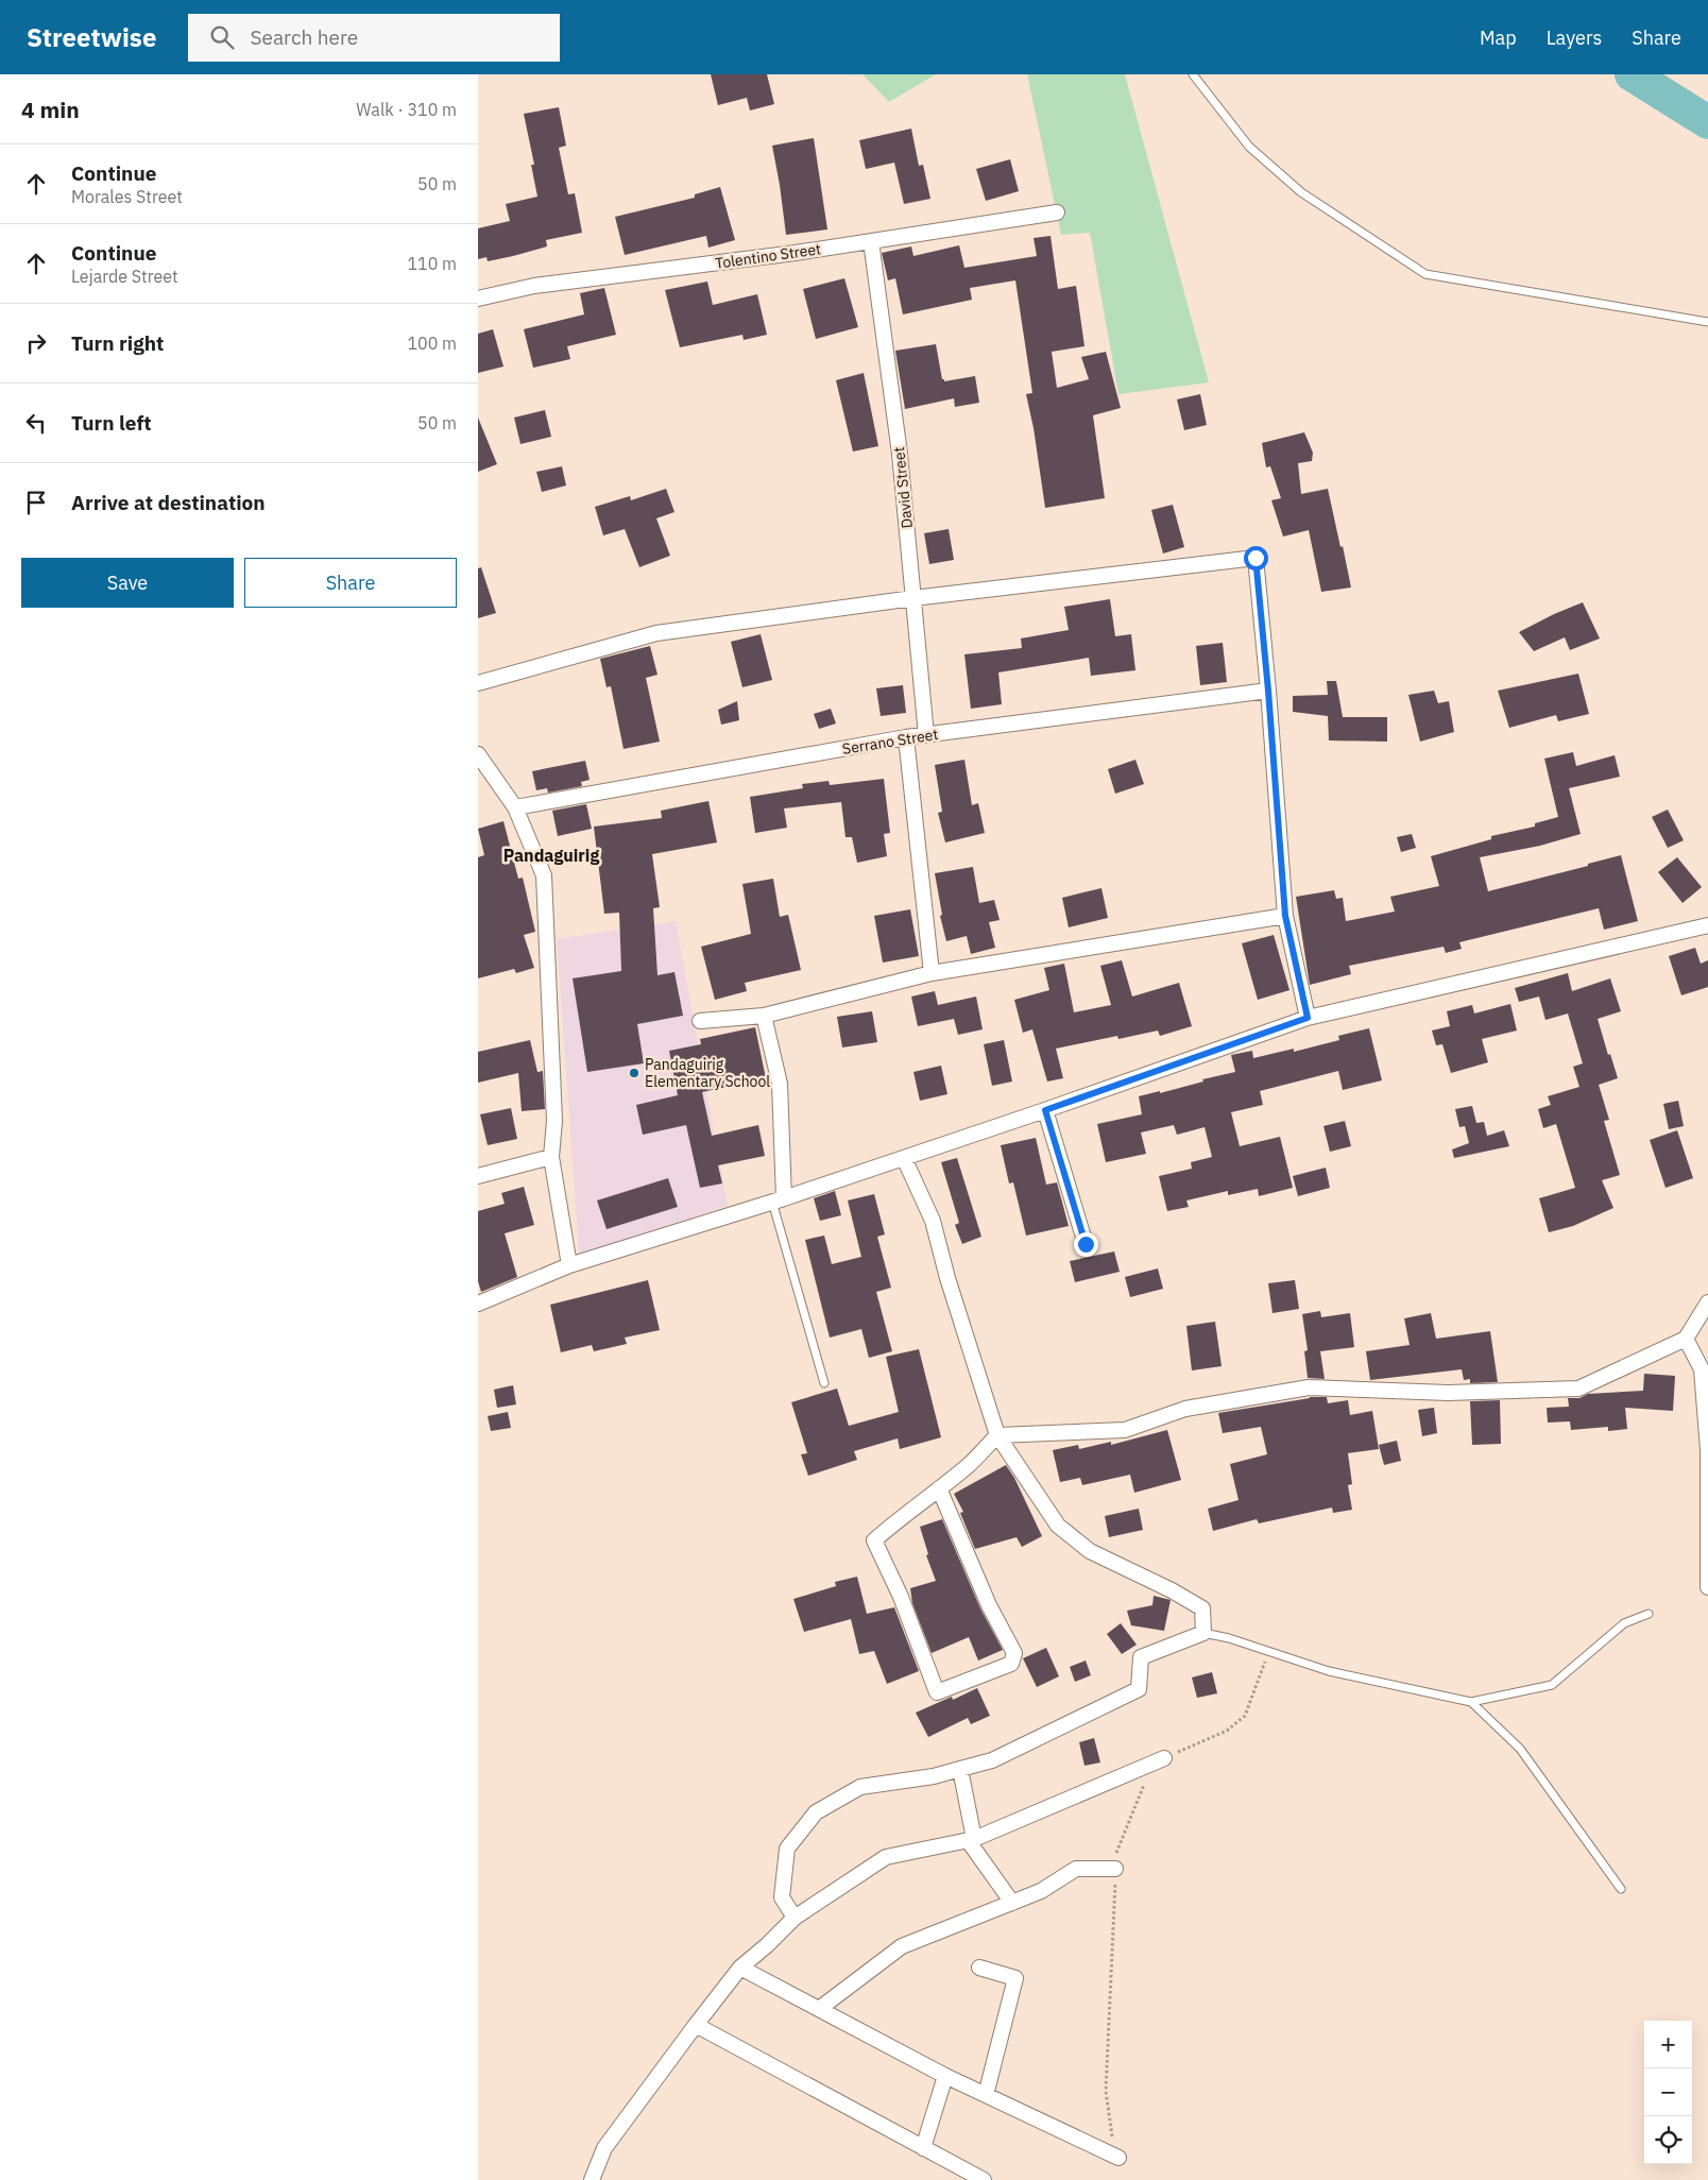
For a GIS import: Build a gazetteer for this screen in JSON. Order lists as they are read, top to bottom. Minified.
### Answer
{"streets":{"street":["Tolentino Street","David Street","Serrano Street"]},"crossings":[["Tolentino Street","David Street"],["David Street","Serrano Street"]],"districts":["Pandaguirig"],"places":["Pandaguirig Elementary School"],"page":{"header":"Streetwise","search":"Search here","nav":["Map","Layers","Share"],"heading":["4 min","Walk · 310 m"],"list":[["Continue","Morales Street","50 m"],["Continue","Lejarde Street","110 m"],["Turn right","100 m"],["Turn left","50 m"],"Arrive at destination"],"buttons":["Save","Share"],"map_buttons":["+","−"]}}
